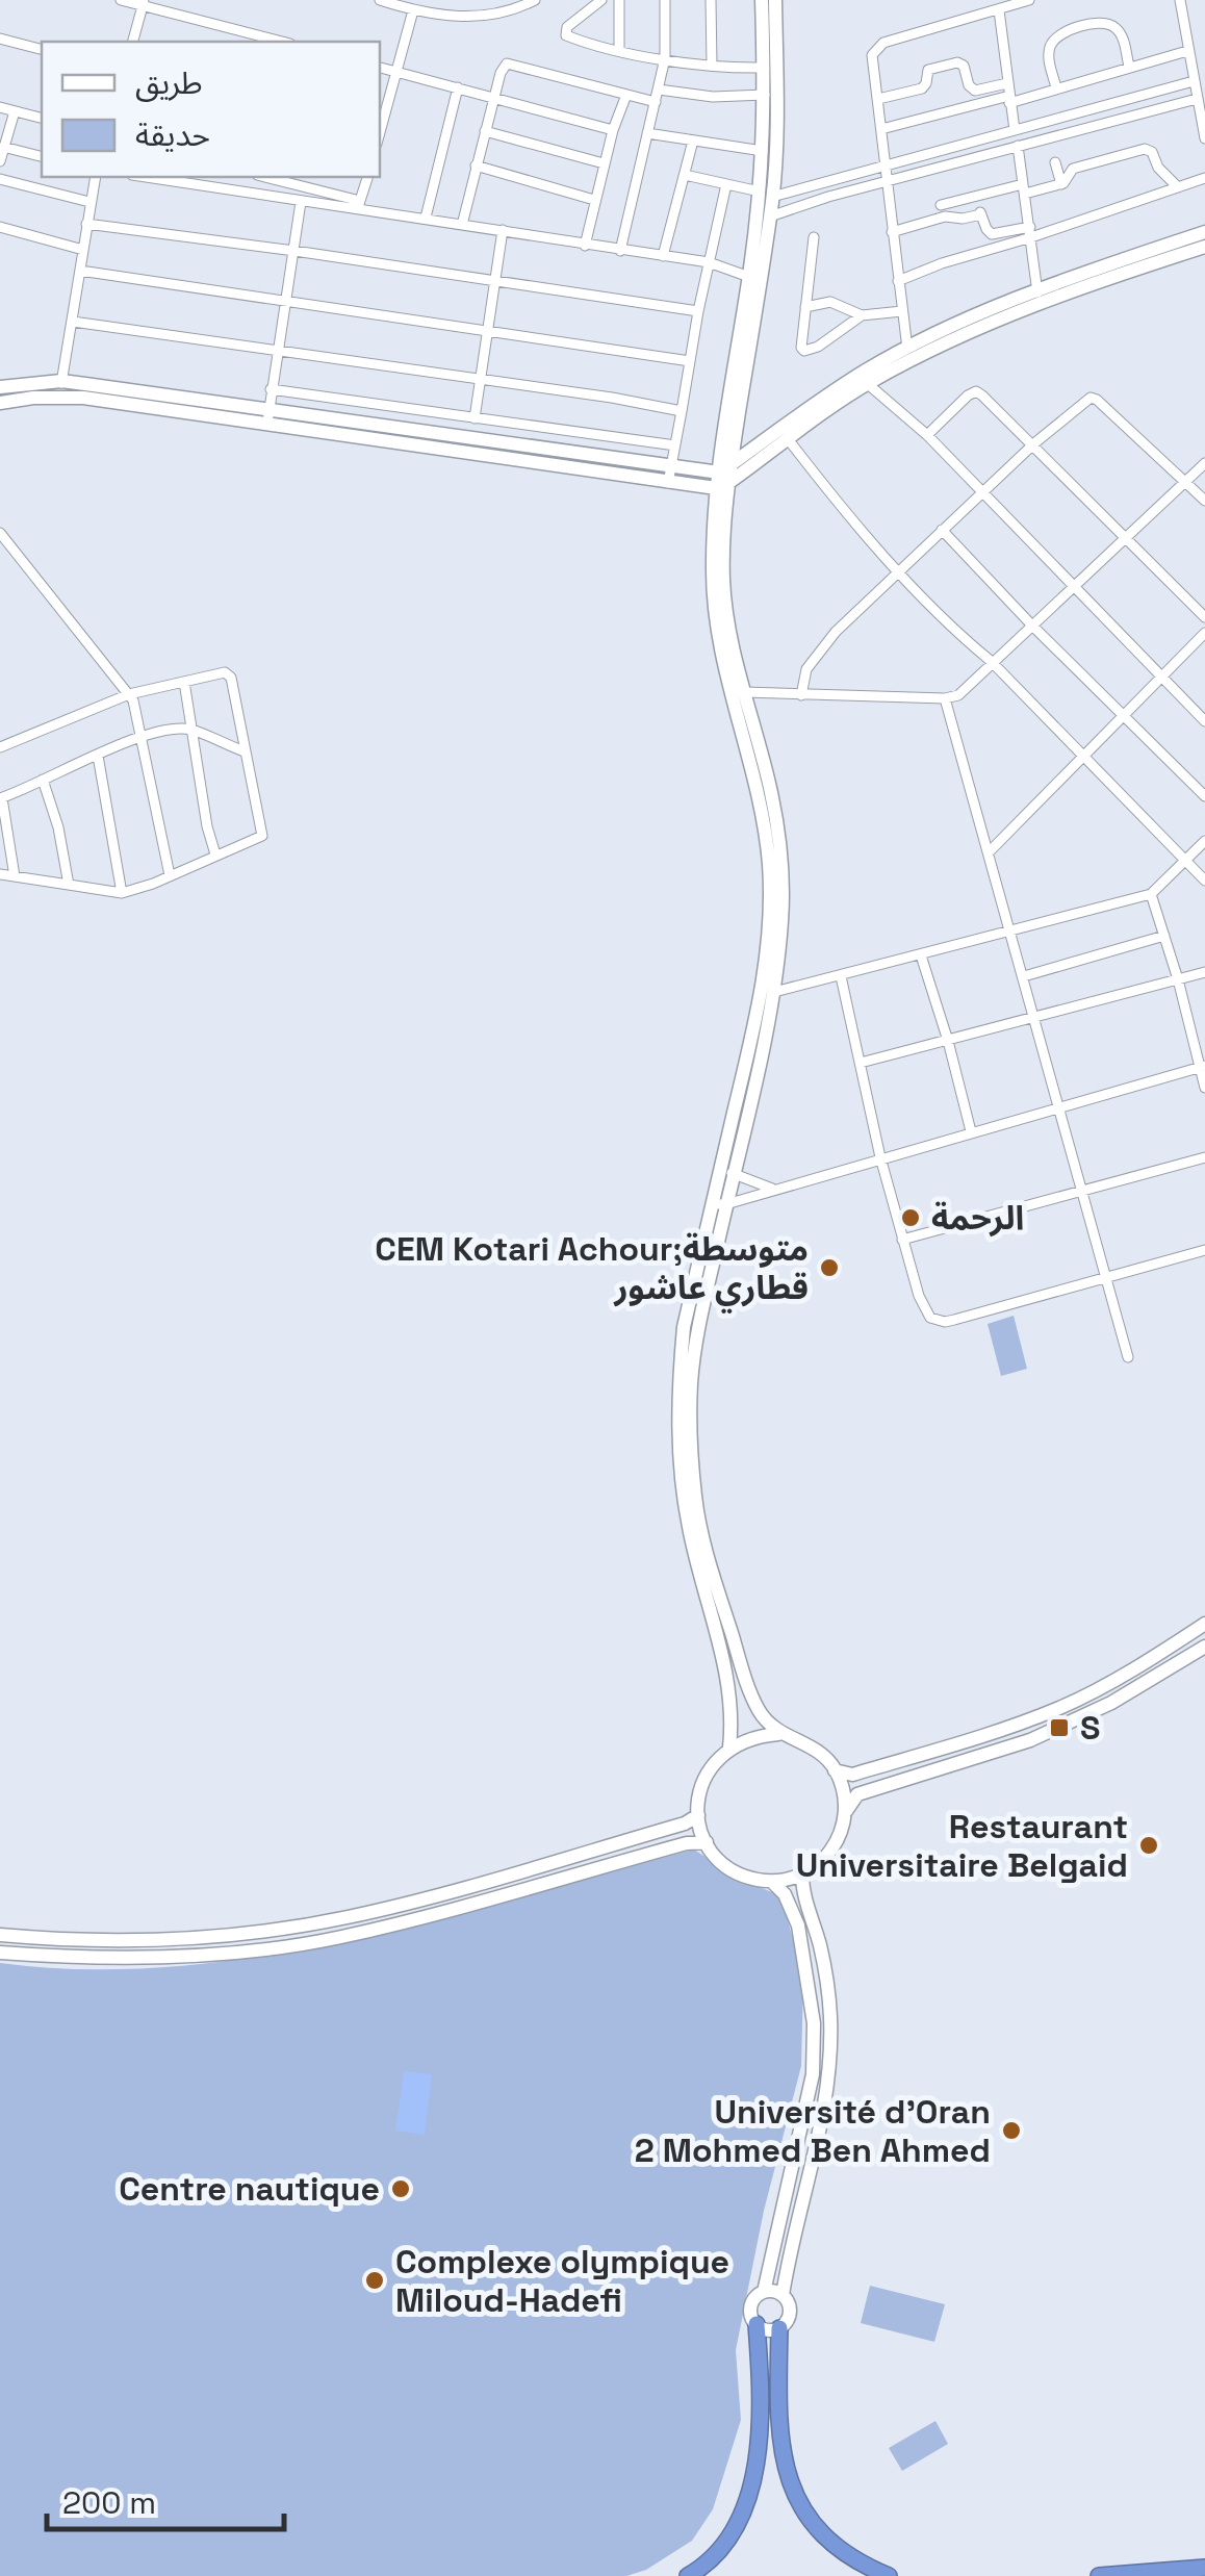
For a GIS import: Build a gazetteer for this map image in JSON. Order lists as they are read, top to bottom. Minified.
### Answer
{"places":{"other":["الرحمة","CEM Kotari Achour;متوسطة قطاري عاشور","Restaurant Universitaire Belgaid","Université d'Oran 2 Mohmed Ben Ahmed","Centre nautique","Complexe olympique Miloud-Hadefi"],"transit":["S"]},"legend":["طريق","حديقة"],"scale_bar":"200 m"}
